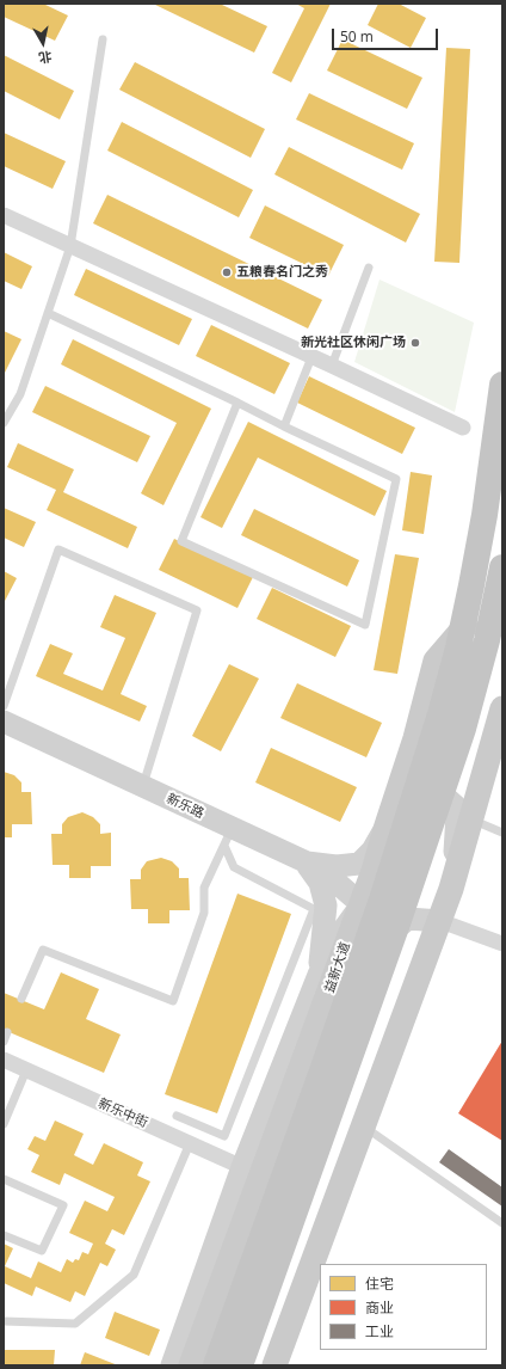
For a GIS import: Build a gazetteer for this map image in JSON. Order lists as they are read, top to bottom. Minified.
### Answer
{"streets":{"main road":["益新大道"],"street":["新乐路","新乐中街"]},"crossings":[["新乐路","益新大道"]],"places":["五粮春名门之秀","新光社区休闲广场"],"legend":["住宅","商业","工业"],"scale_bar":"50 m","north":"bottom"}
